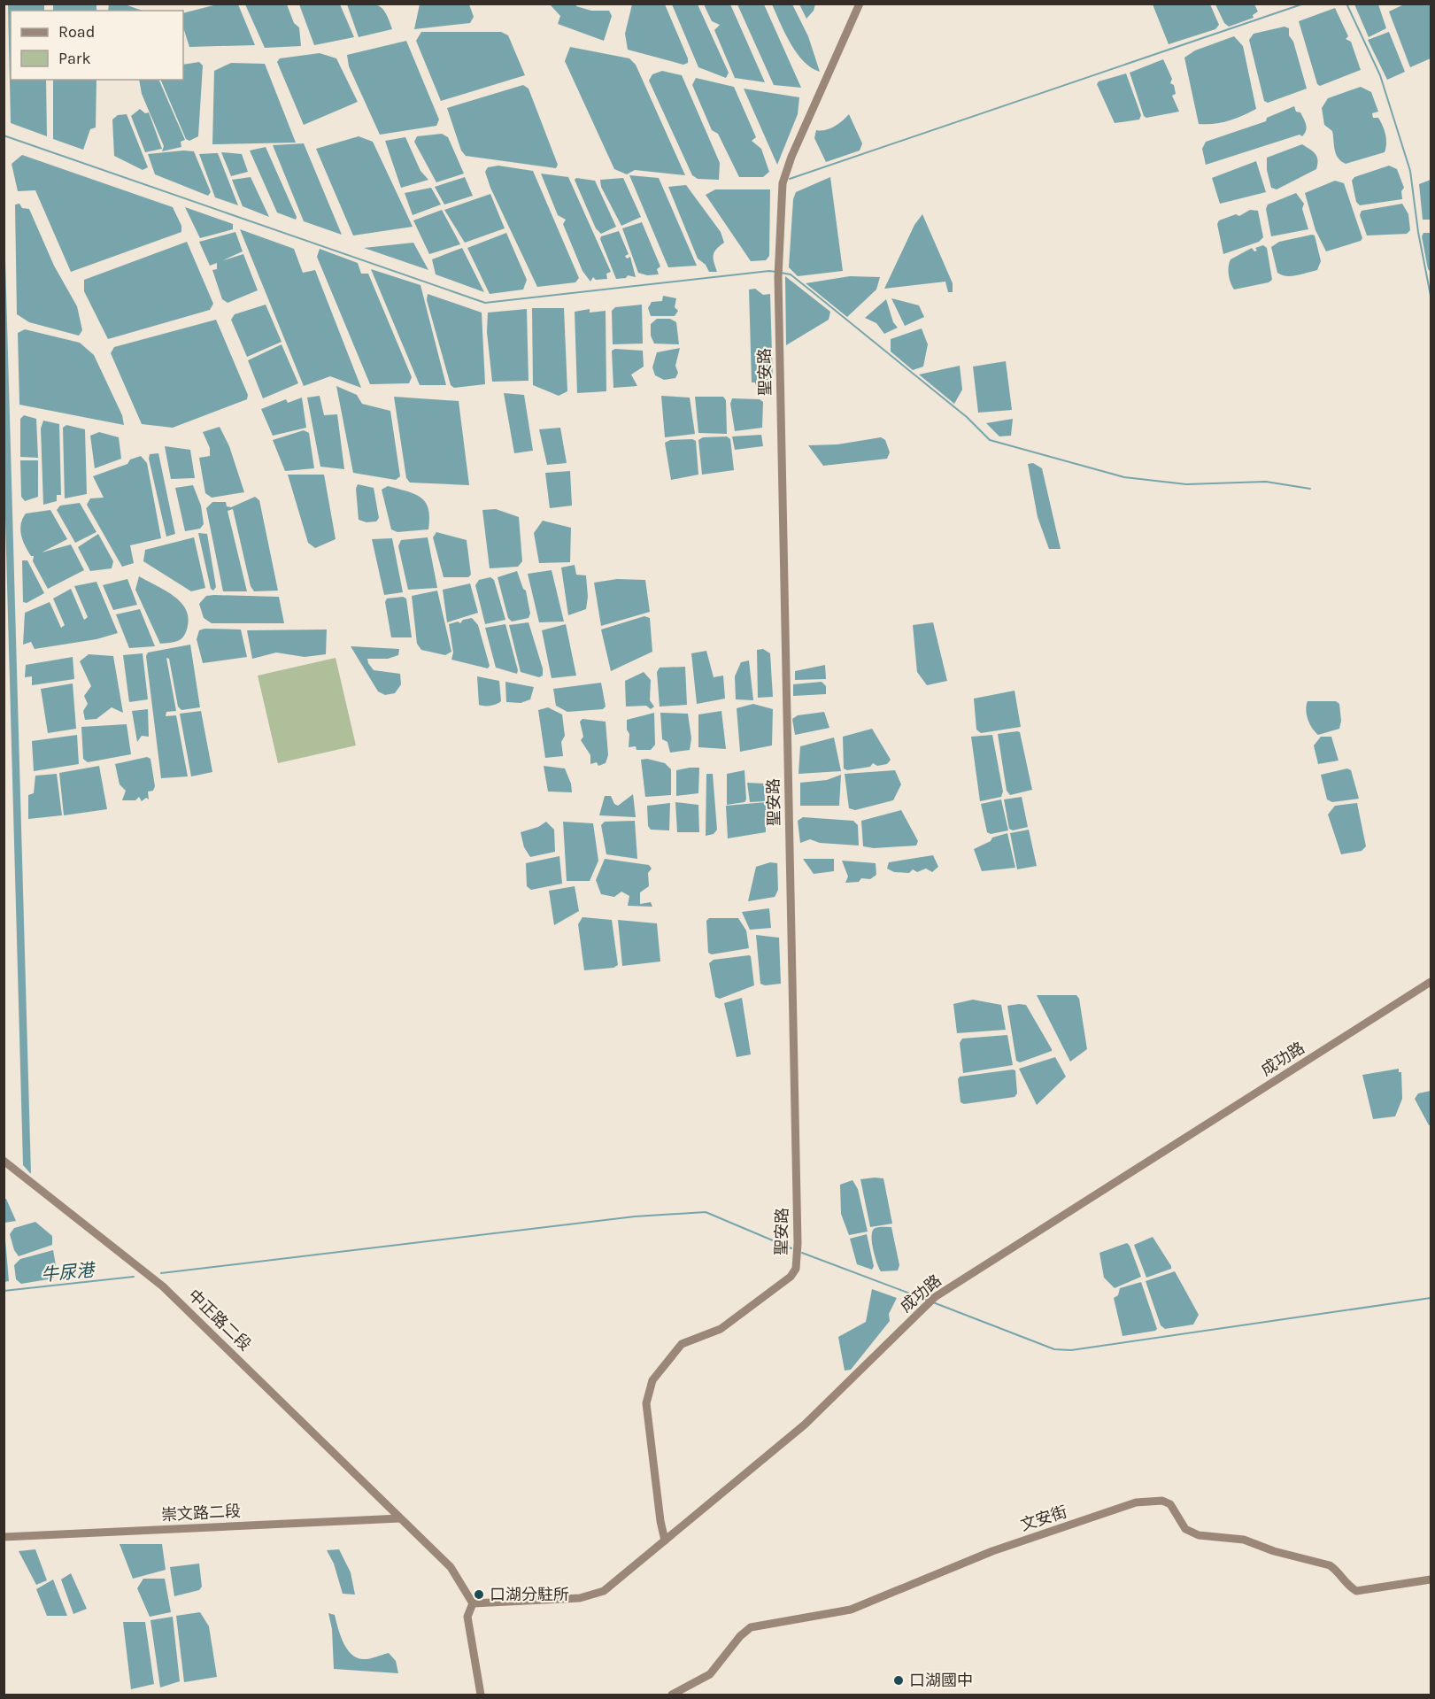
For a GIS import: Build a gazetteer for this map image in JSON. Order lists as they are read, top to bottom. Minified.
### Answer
{"streets":{"street":["聖安路","成功路","中正路二段","崇文路二段","文安街"]},"crossings":[["聖安路","成功路"],["成功路","中正路二段"],["中正路二段","崇文路二段"]],"water":["牛尿港"],"places":["口湖分駐所","口湖國中"],"legend":["Road","Park"]}
